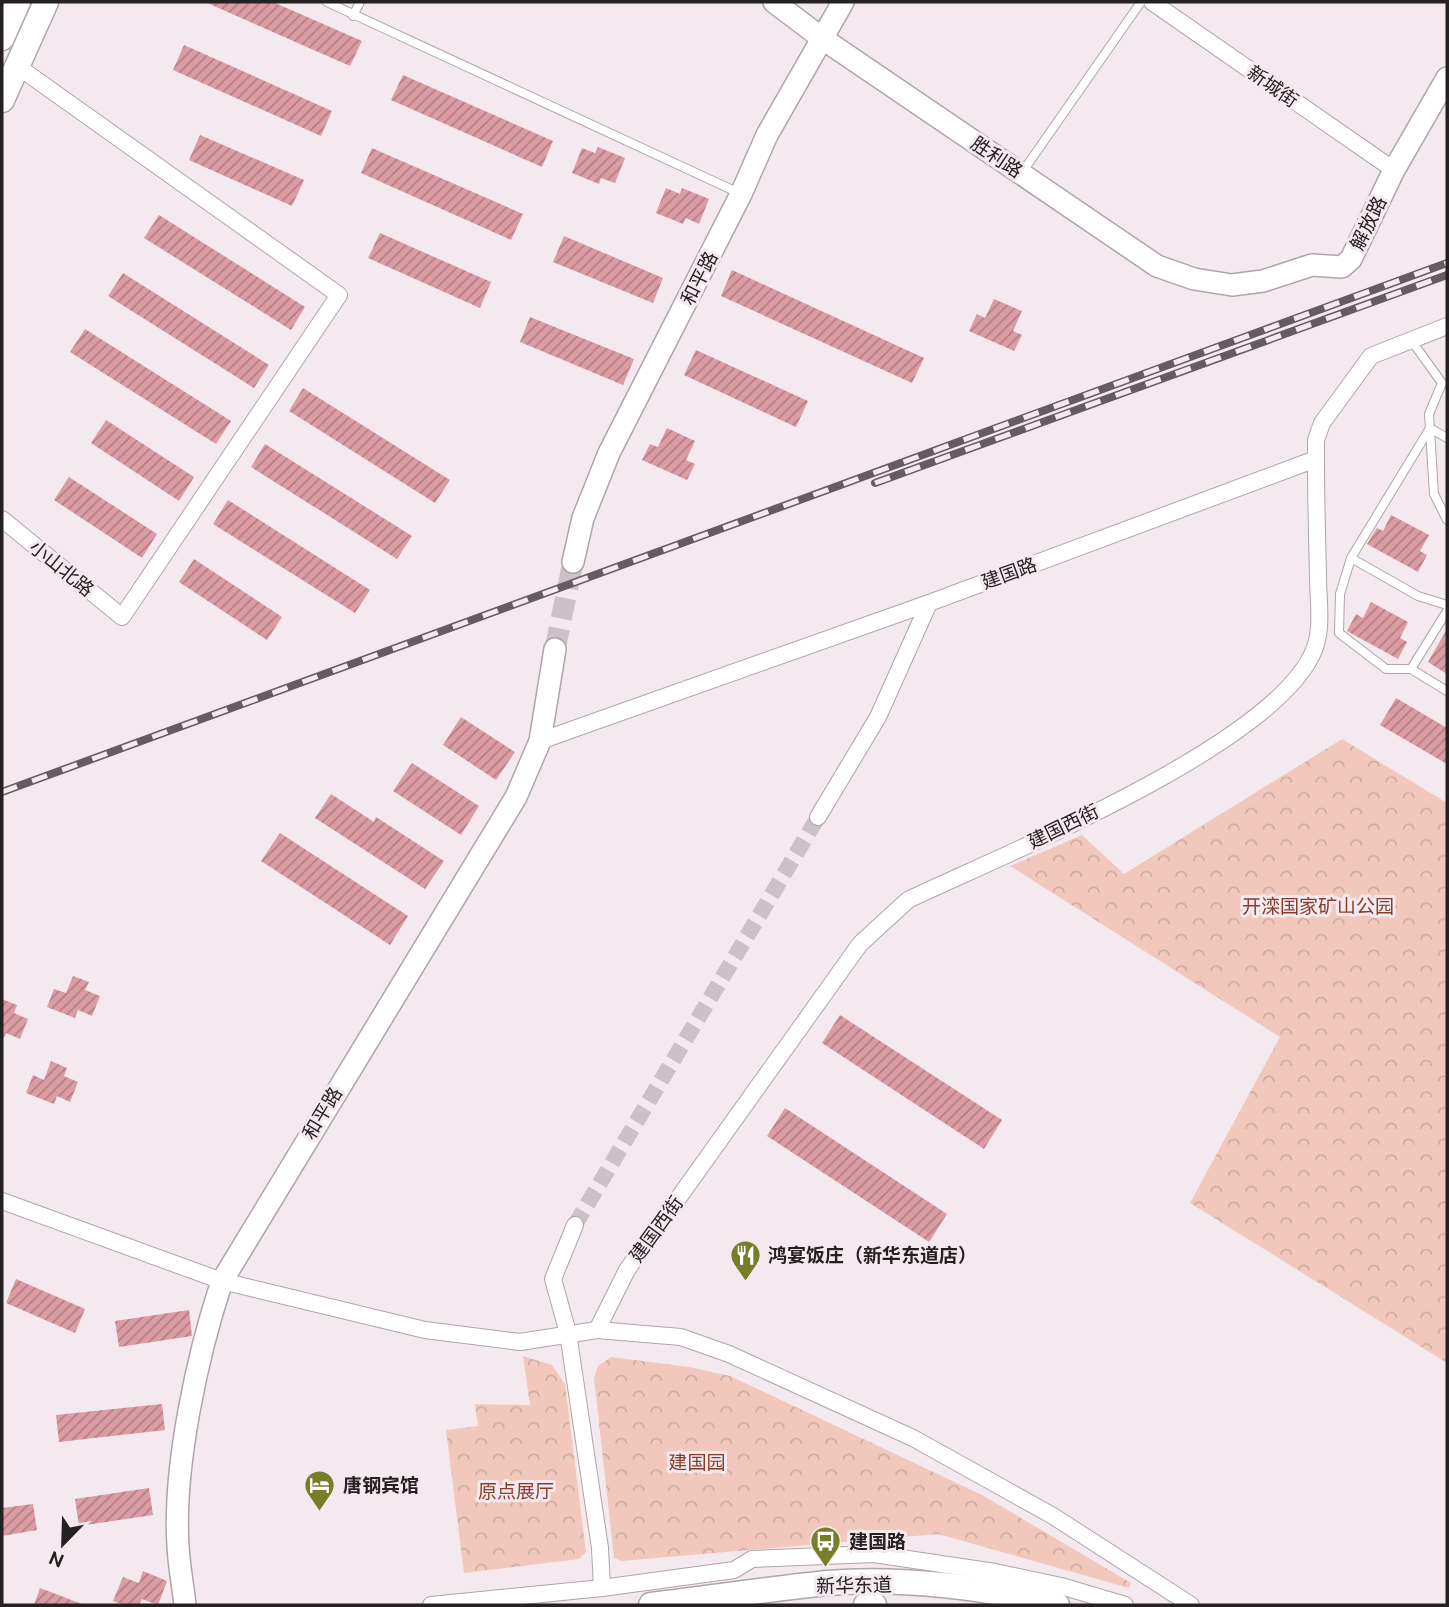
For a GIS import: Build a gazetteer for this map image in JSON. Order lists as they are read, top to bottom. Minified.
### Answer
{"streets":{"main road":["新华东道"],"street":["新城街","胜利路","解放路","和平路","小山北路","建国路","建国西街"]},"crossings":[["新城街","解放路"],["胜利路","解放路"],["胜利路","和平路"],["和平路","建国路"],["建国路","建国西街"]],"parks":["开滦国家矿山公园","建国园","原点展厅"],"places":{"restaurant":["鸿宴饭庄（新华东道店）"],"hotel":["唐钢宾馆"],"bus stop":["建国路"]},"north":"bottom left"}
